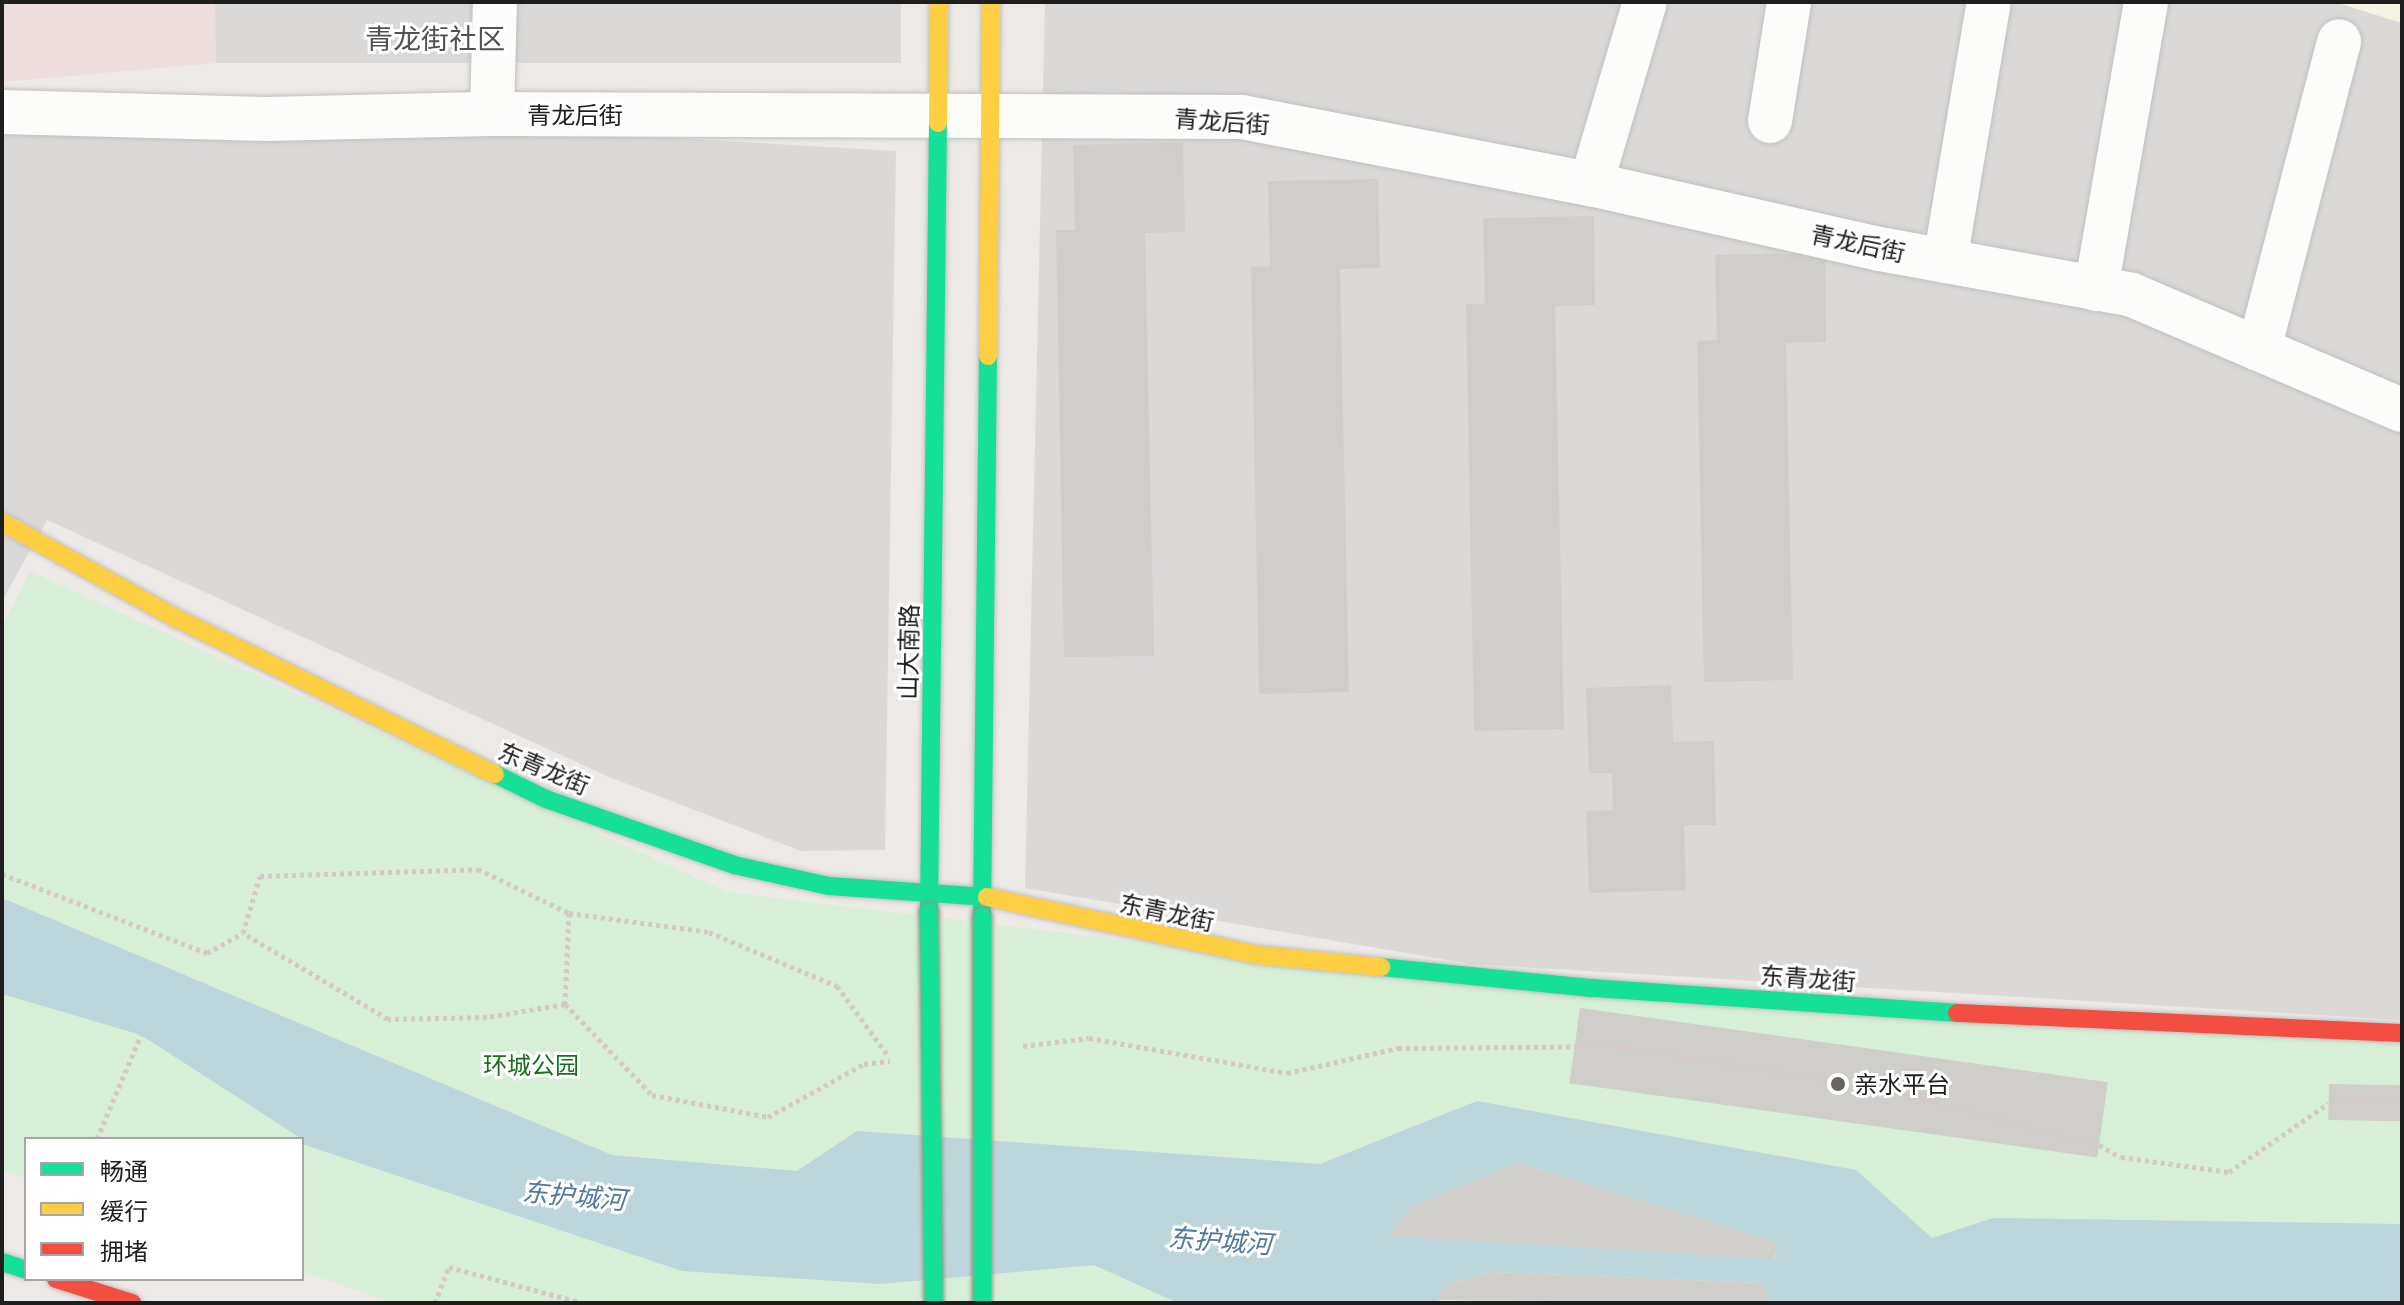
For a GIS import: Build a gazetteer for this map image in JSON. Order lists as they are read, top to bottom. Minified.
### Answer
{"streets":{"main road":["山大南路","东青龙街"],"street":["青龙后街"]},"crossings":[["青龙后街","山大南路"],["山大南路","东青龙街"]],"districts":["青龙街社区"],"water":["东护城河"],"parks":["环城公园"],"places":["亲水平台"],"legend":["畅通","缓行","拥堵"]}
